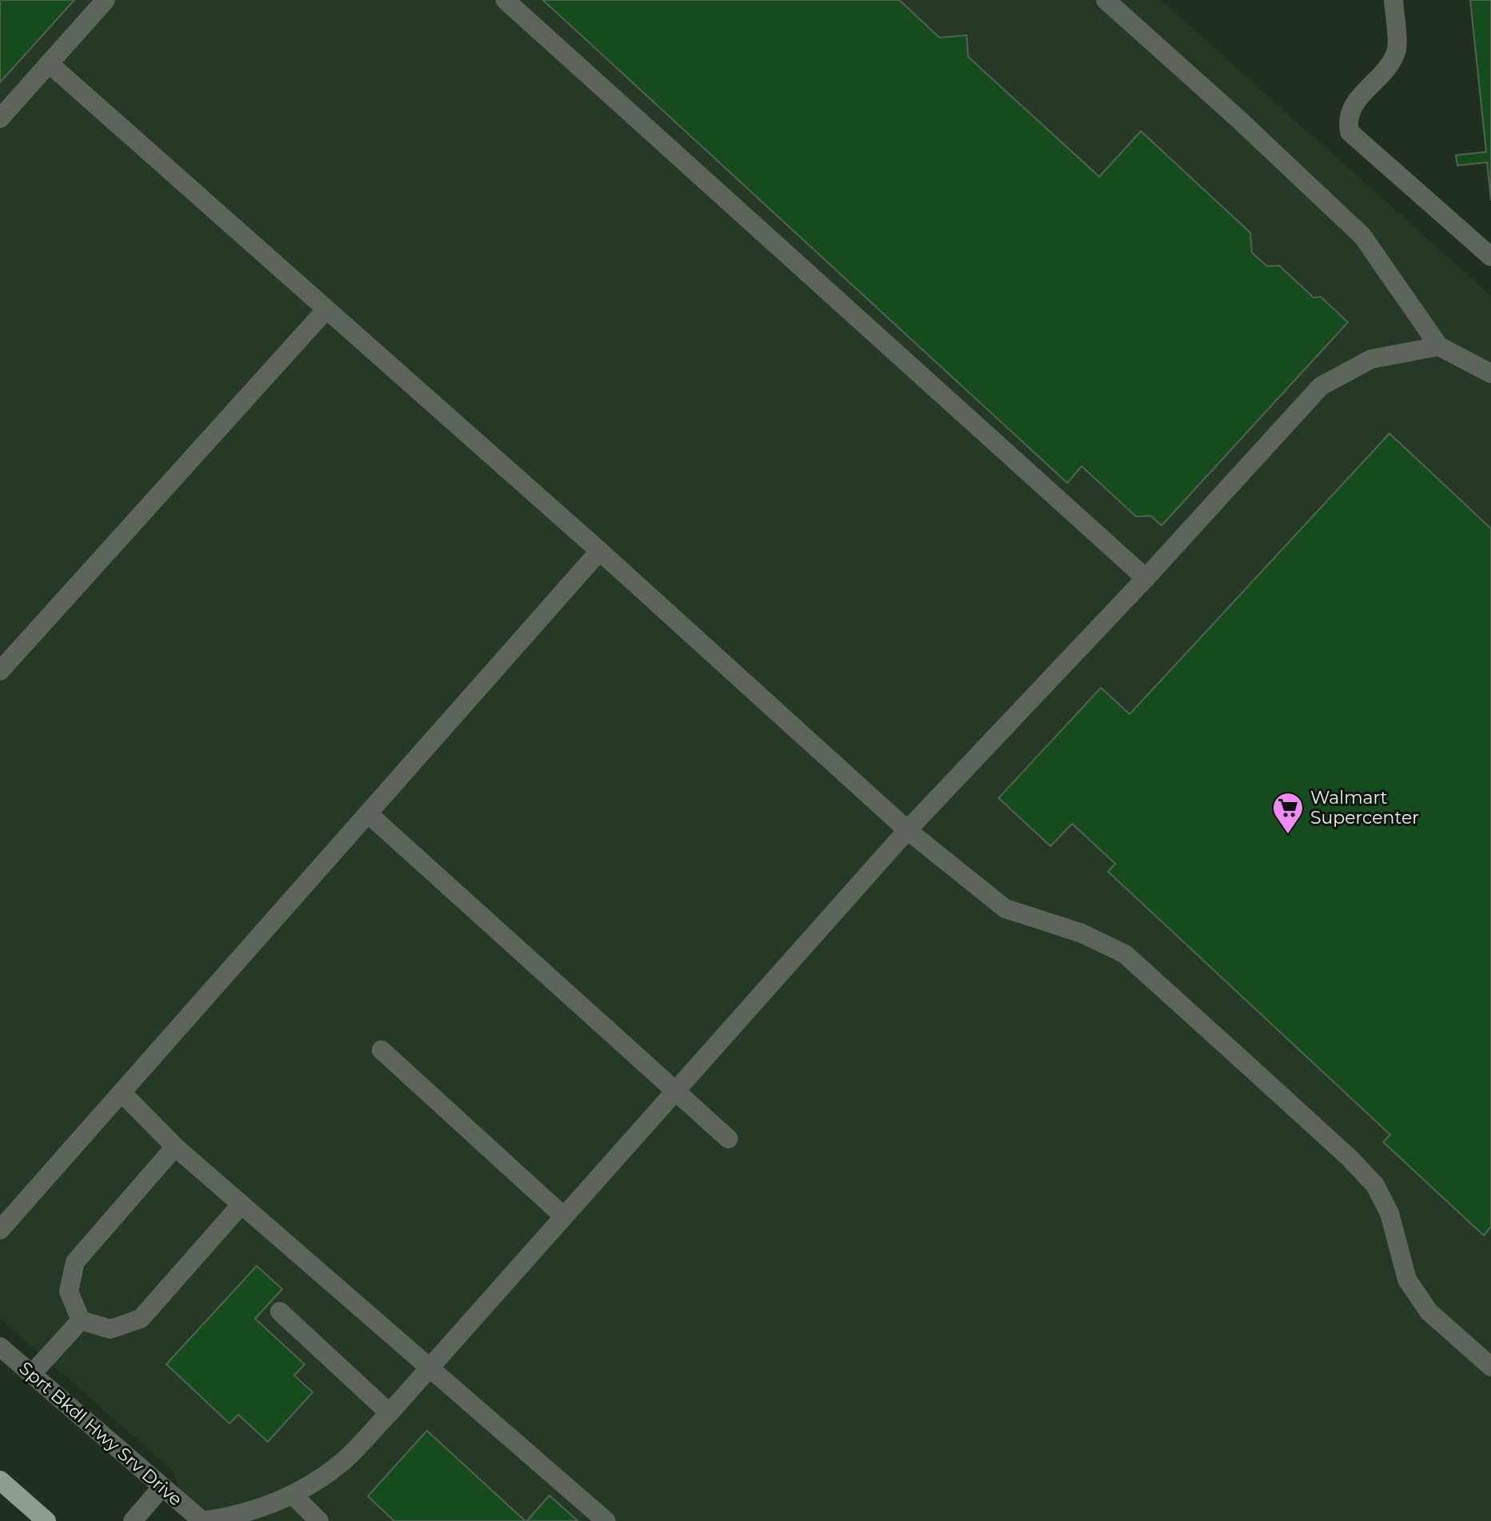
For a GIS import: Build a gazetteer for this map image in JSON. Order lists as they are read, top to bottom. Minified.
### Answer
{"streets":{"street":["Sprt Bkdl Hwy Srv Drive"]},"places":{"supermarket":["Walmart Supercenter"]}}
